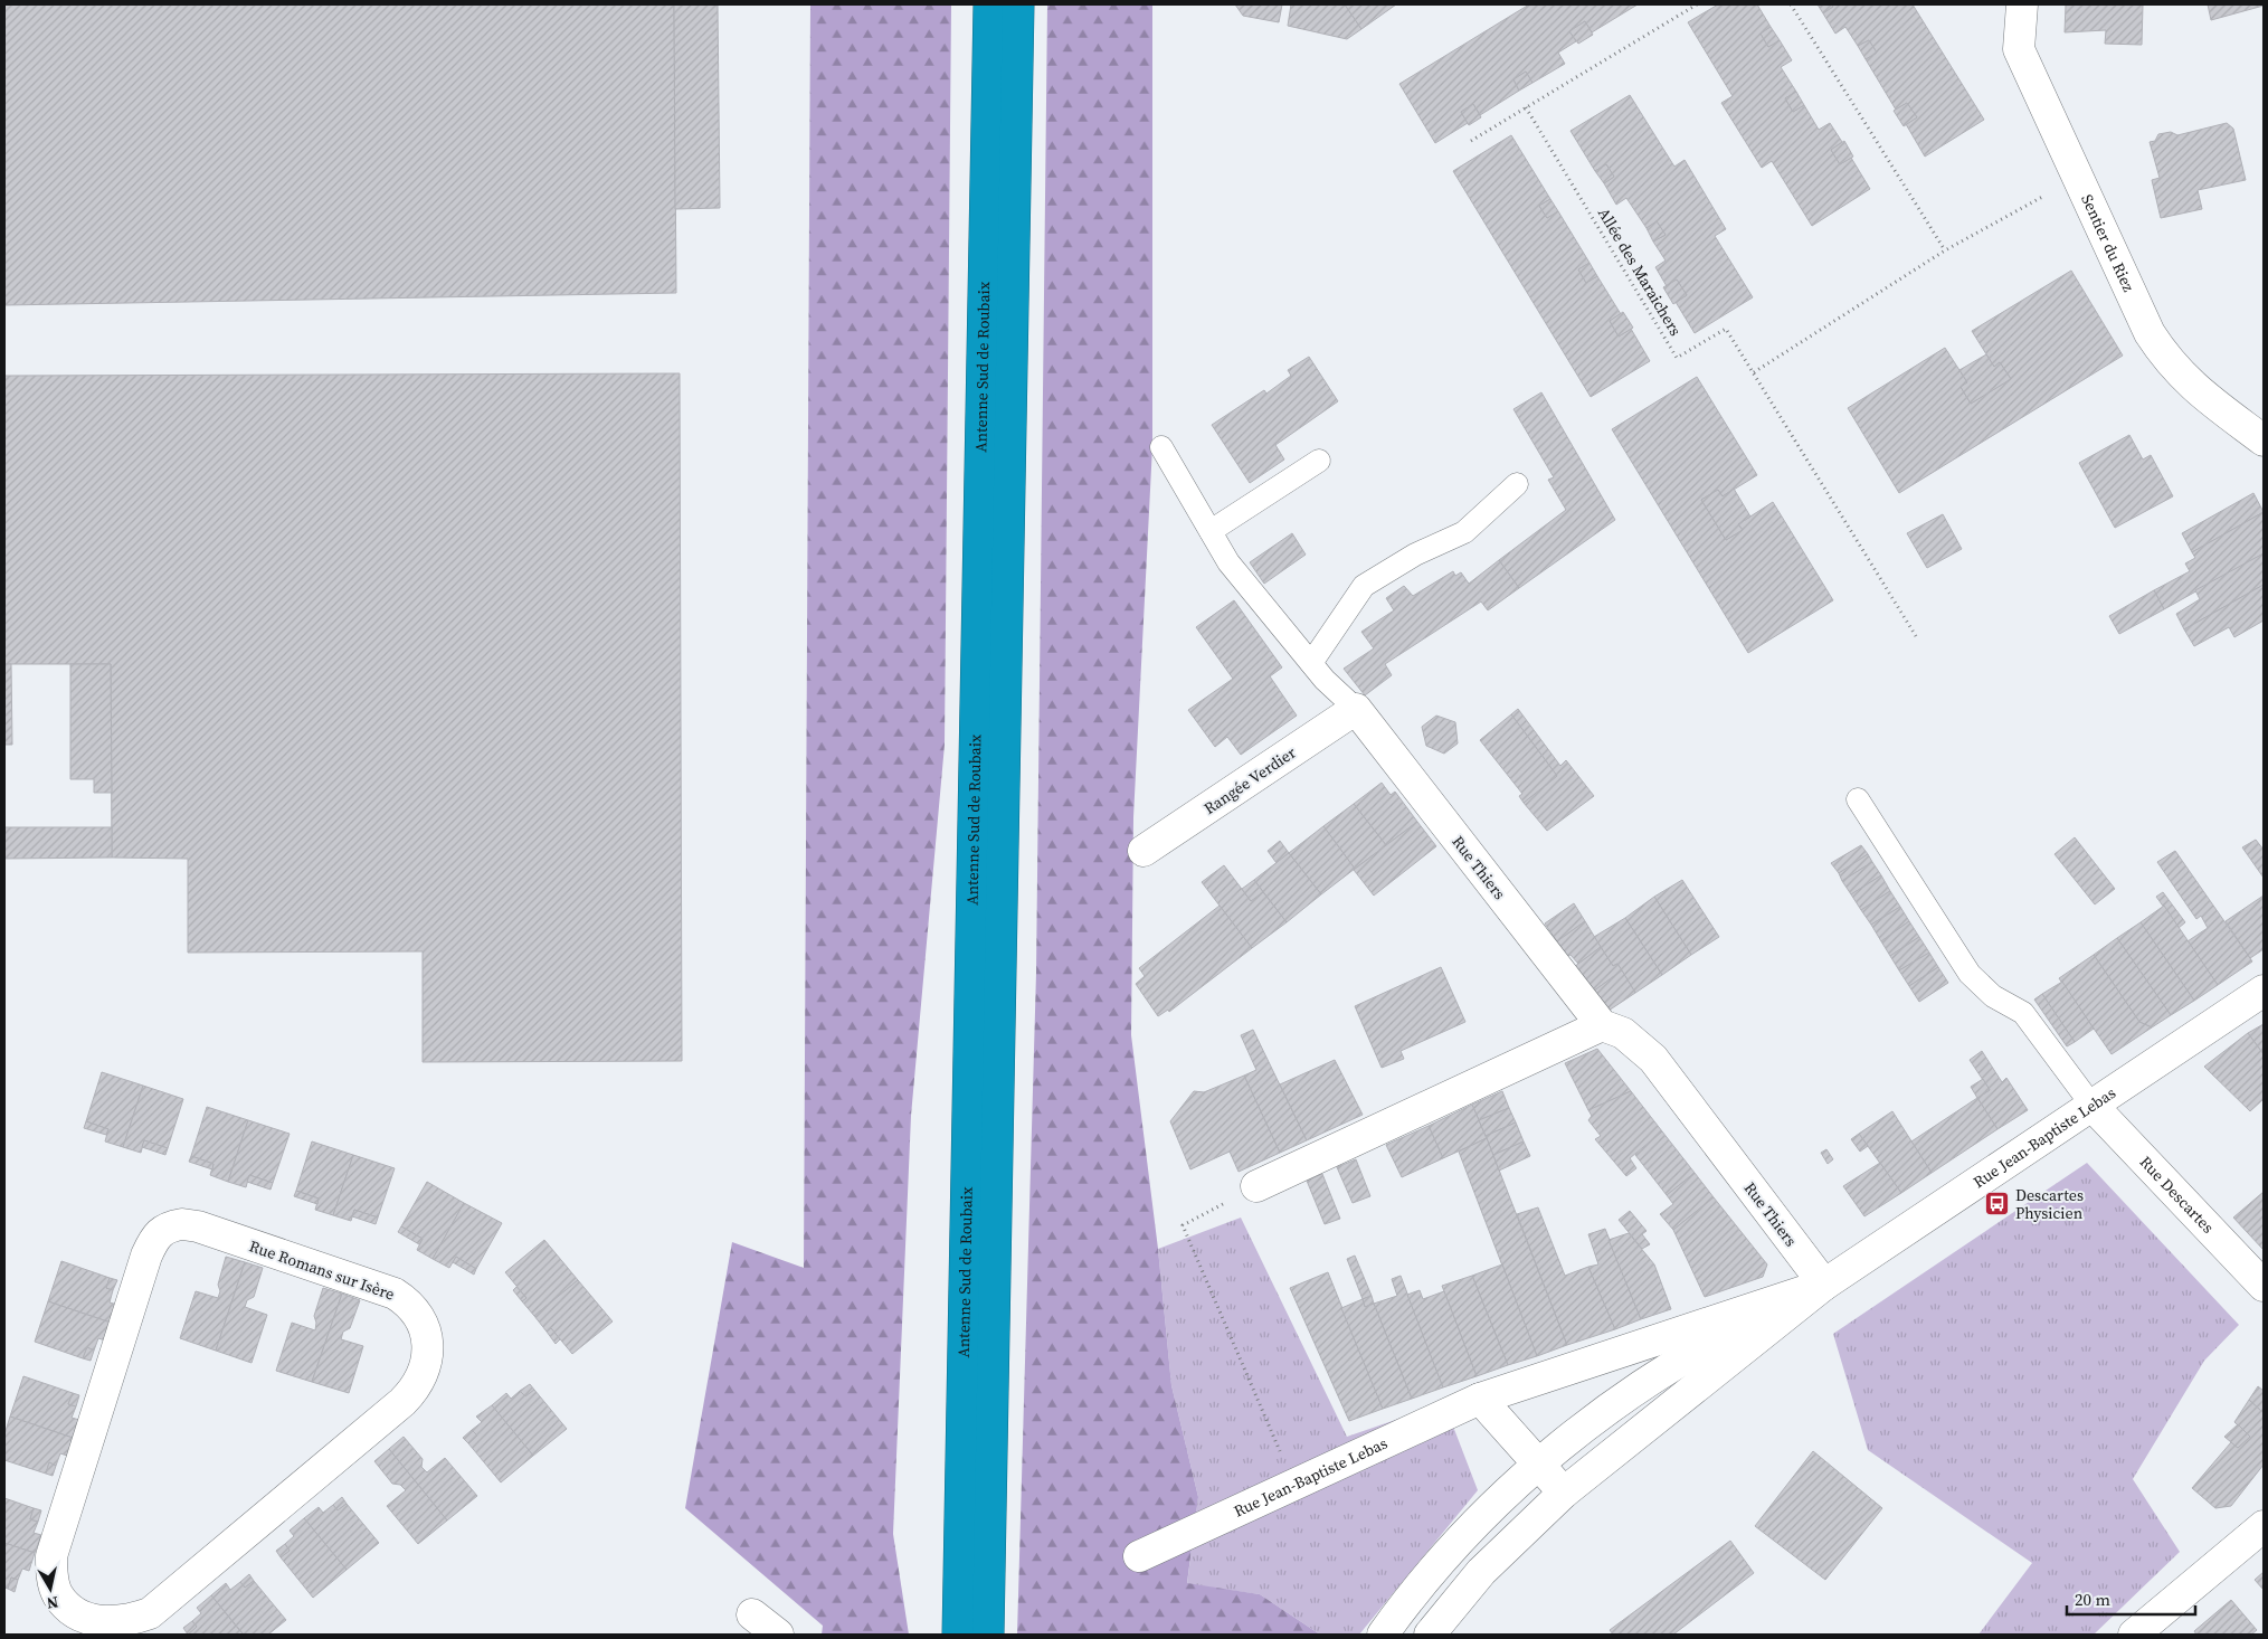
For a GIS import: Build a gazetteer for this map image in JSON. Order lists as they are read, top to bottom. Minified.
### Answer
{"streets":{"highway":["Antenne Sud de Roubaix"],"street":["Sentier du Riez","Rangée Verdier","Rue Thiers","Rue Jean-Baptiste Lebas","Rue Descartes","Rue Romans sur Isère"],"path":["Allée des Maraichers"]},"crossings":[["Rangée Verdier","Rue Thiers"],["Rue Thiers","Rue Jean-Baptiste Lebas"],["Rue Jean-Baptiste Lebas","Rue Descartes"]],"places":{"bus stop":["Descartes Physicien"]},"scale_bar":"20 m","north":"bottom"}
